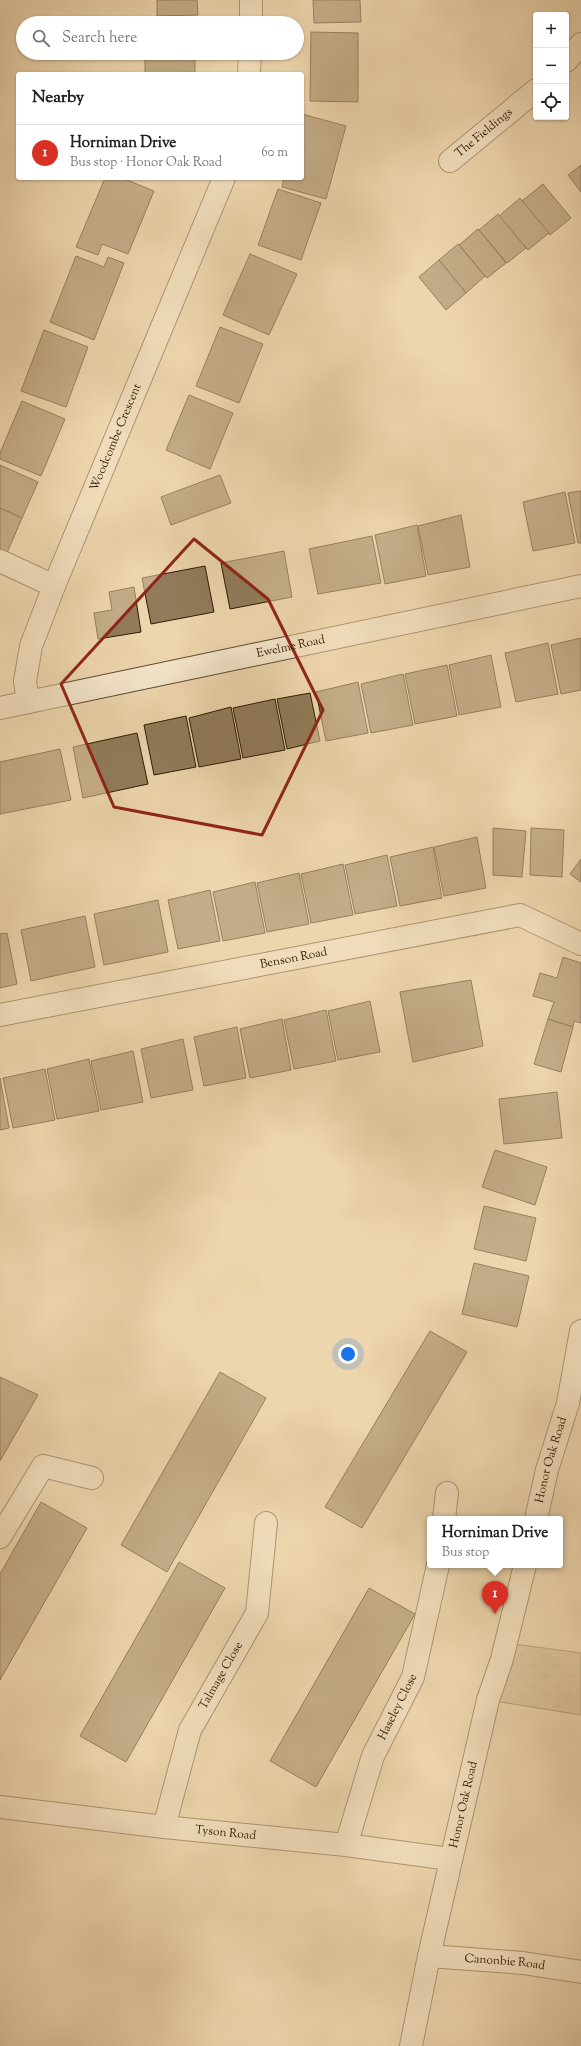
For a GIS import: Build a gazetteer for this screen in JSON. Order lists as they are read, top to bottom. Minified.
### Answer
{"streets":{"street":["The Fieldings","Woodcombe Crescent","Ewelme Road","Benson Road","Honor Oak Road","Talmage Close","Haseley Close","Tyson Road","Canonbie Road"]},"crossings":[["Woodcombe Crescent","Ewelme Road"],["Honor Oak Road","Tyson Road"],["Honor Oak Road","Canonbie Road"],["Talmage Close","Tyson Road"],["Haseley Close","Tyson Road"]],"page":{"map_buttons":["+","−"],"search":"Search here","heading":"Nearby","list":[{"mark":"1","name":"Horniman Drive","note":"Bus stop · Honor Oak Road","value":"60 m"}],"popup":["Horniman Drive","Bus stop"],"pins":"1"}}
